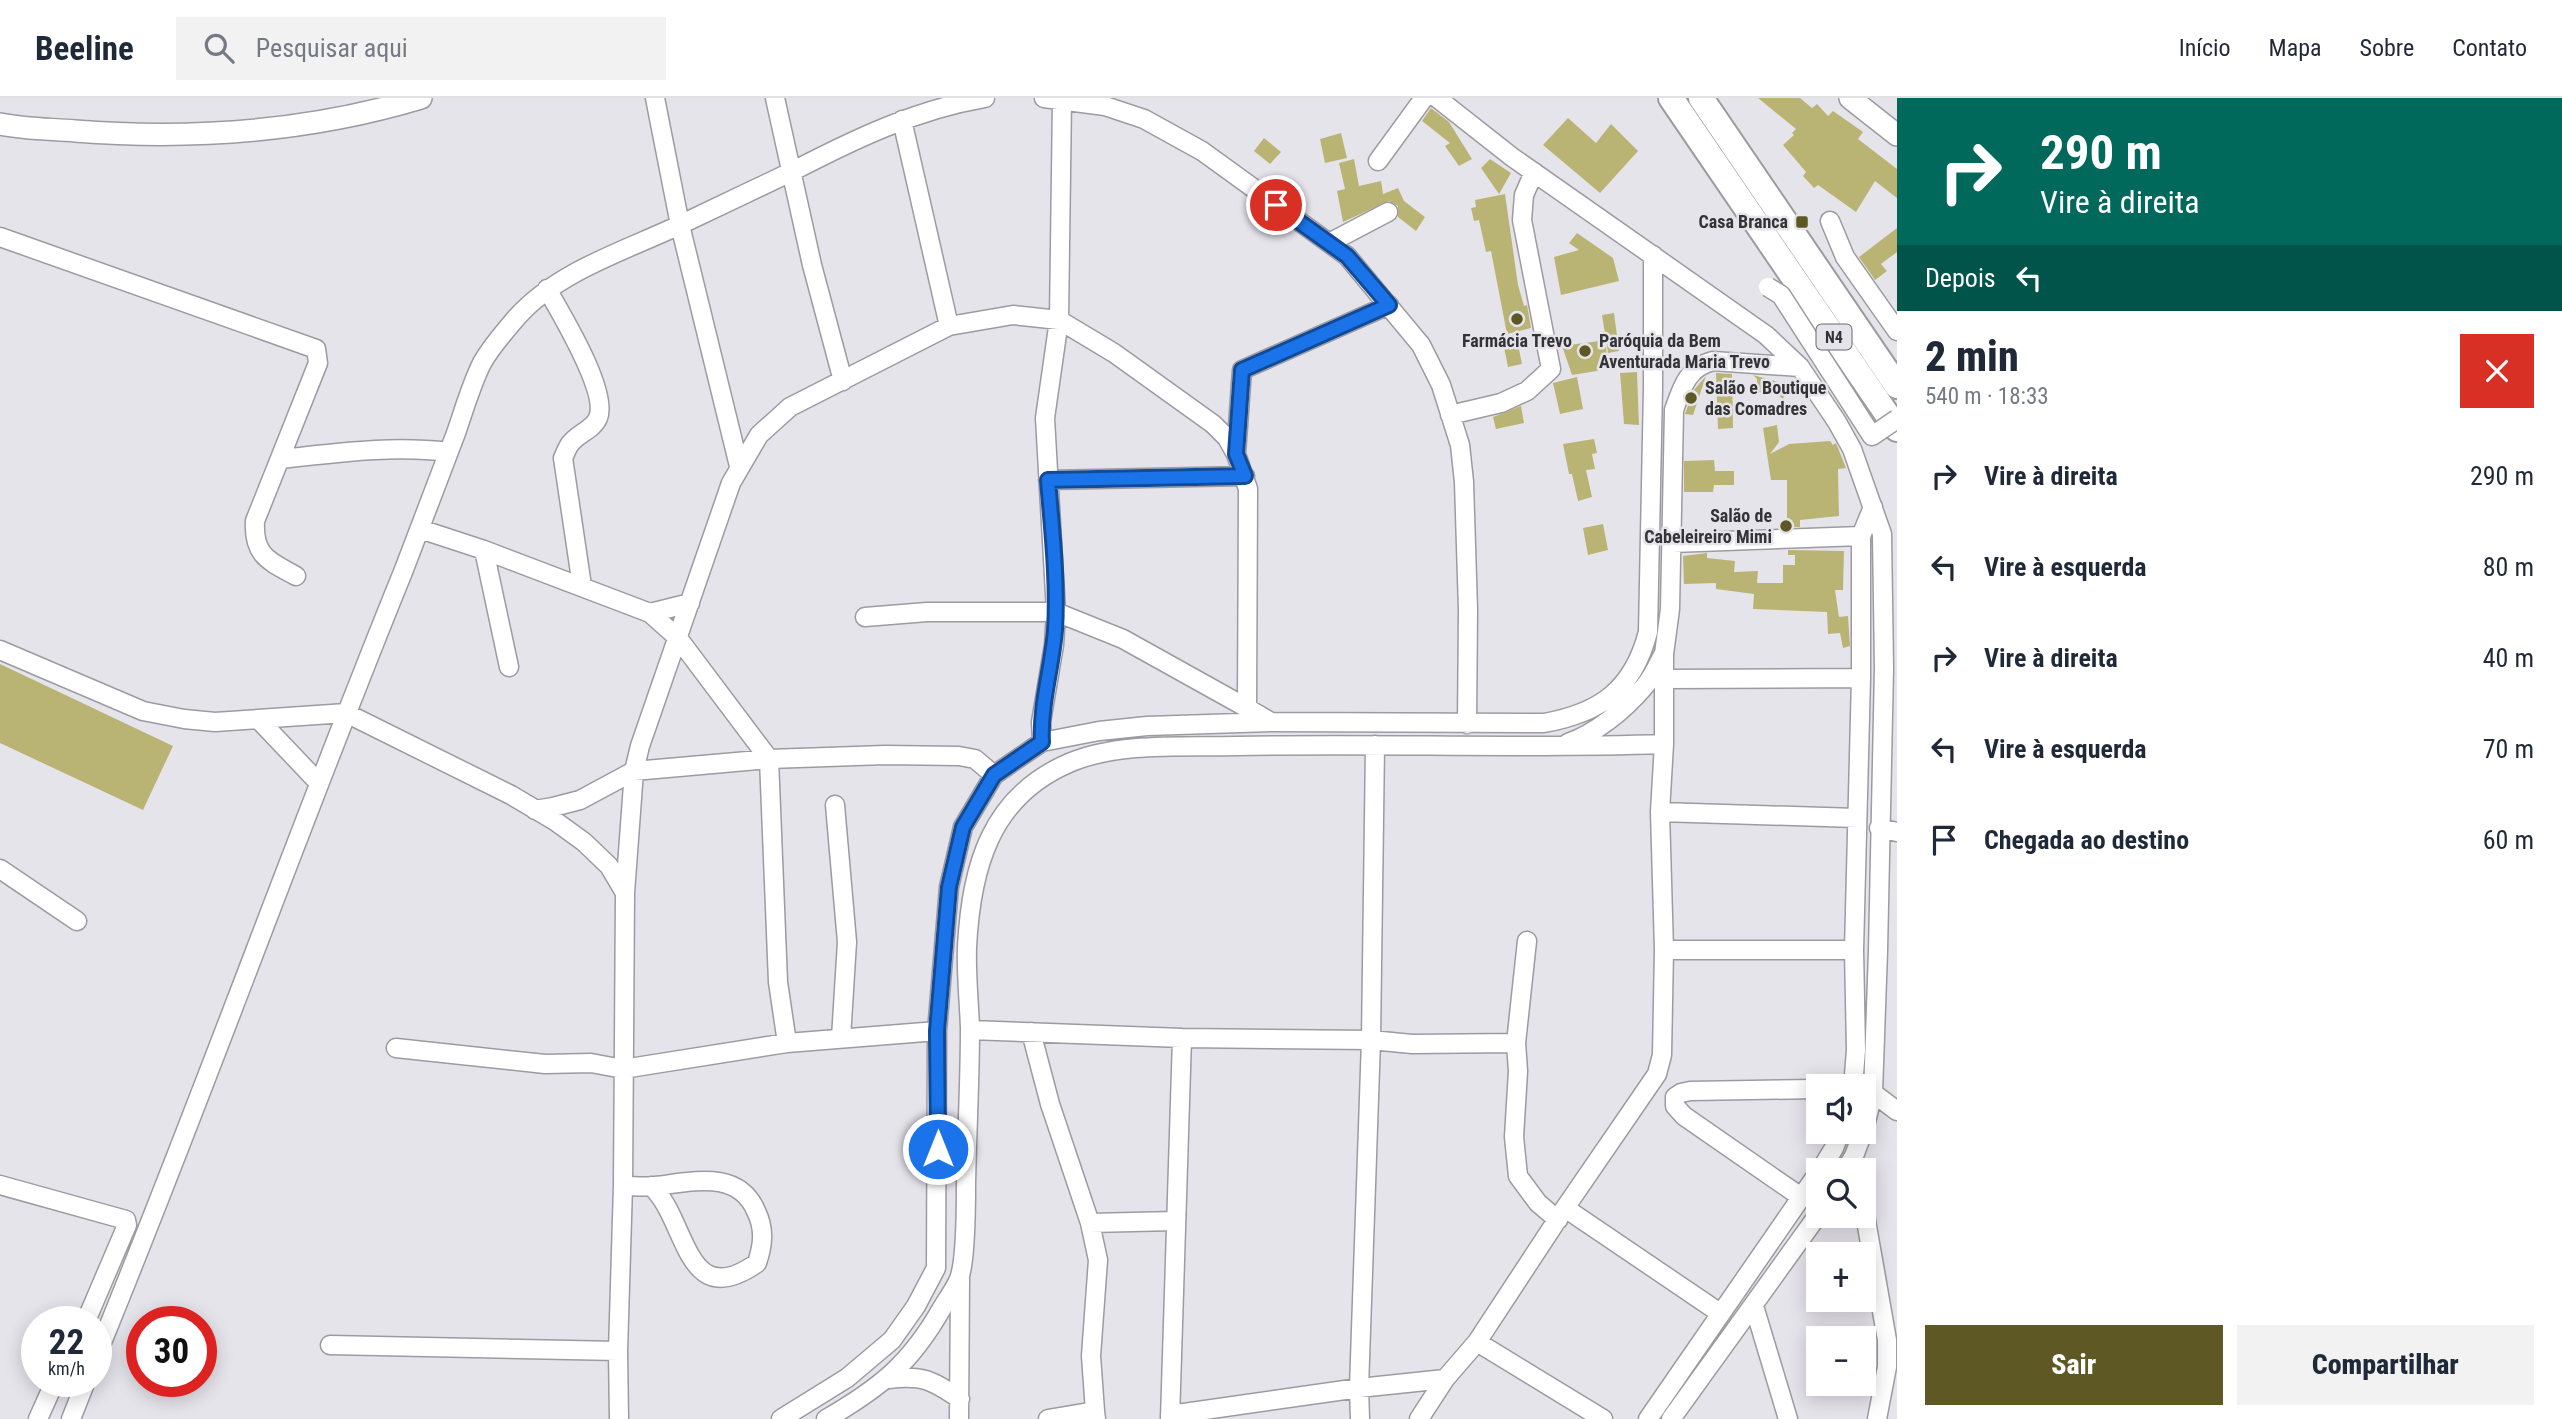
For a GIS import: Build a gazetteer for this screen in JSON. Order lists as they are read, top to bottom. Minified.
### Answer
{"streets":{"highway":["N4"]},"places":{"transit":["Casa Branca"],"other":["Farmácia Trevo","Paróquia da Bem Aventurada Maria Trevo","Salão e Boutique das Comadres","Salão de Cabeleireiro Mimi"]},"page":{"header":"Beeline","search":"Pesquisar aqui","nav":["Início","Mapa","Sobre","Contato"],"turn":["290 m","Vire à direita"],"then":"Depois","heading":["2 min","540 m · 18:33"],"list":[{"name":"Vire à direita","value":"290 m"},{"name":"Vire à esquerda","value":"80 m"},{"name":"Vire à direita","value":"40 m"},{"name":"Vire à esquerda","value":"70 m"},{"name":"Chegada ao destino","value":"60 m"}],"map_buttons":["+","−"],"speed":"22 km/h","limit":"30","buttons":["Sair","Compartilhar"]}}
